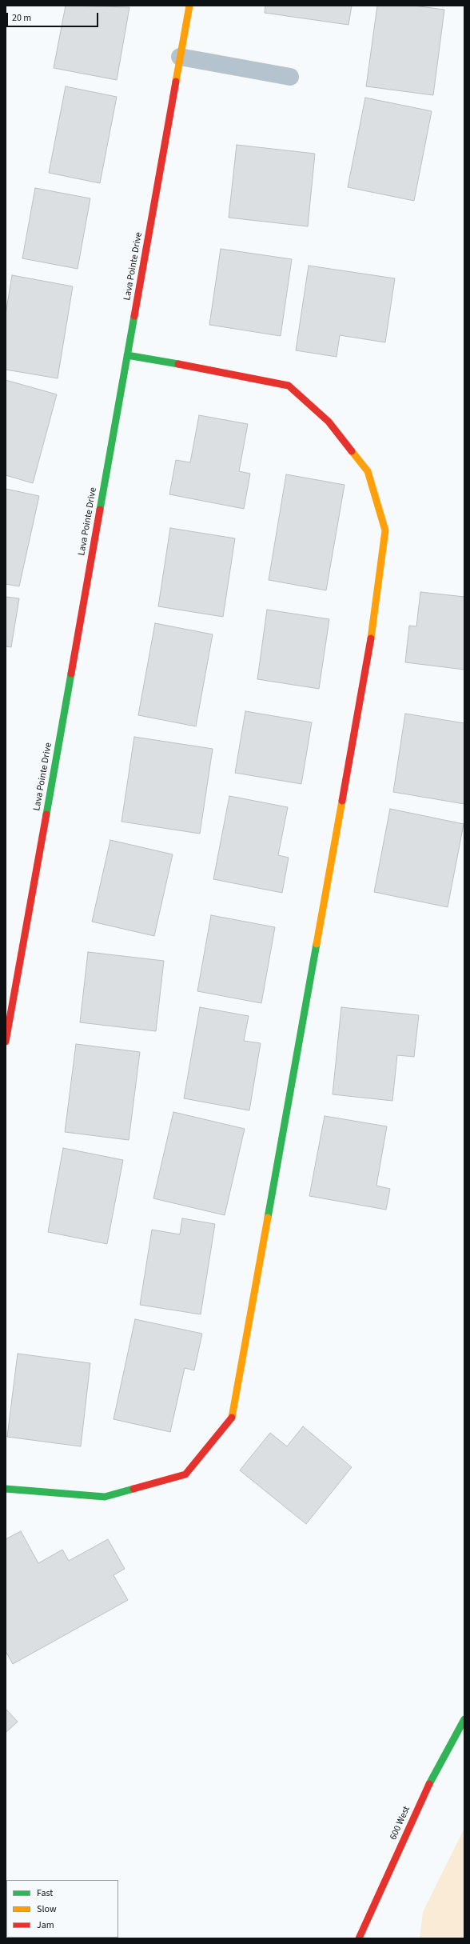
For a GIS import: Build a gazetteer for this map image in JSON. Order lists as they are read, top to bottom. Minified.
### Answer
{"streets":{"street":["Lava Pointe Drive","600 West"]},"legend":["Fast","Slow","Jam"],"scale_bar":"20 m"}
